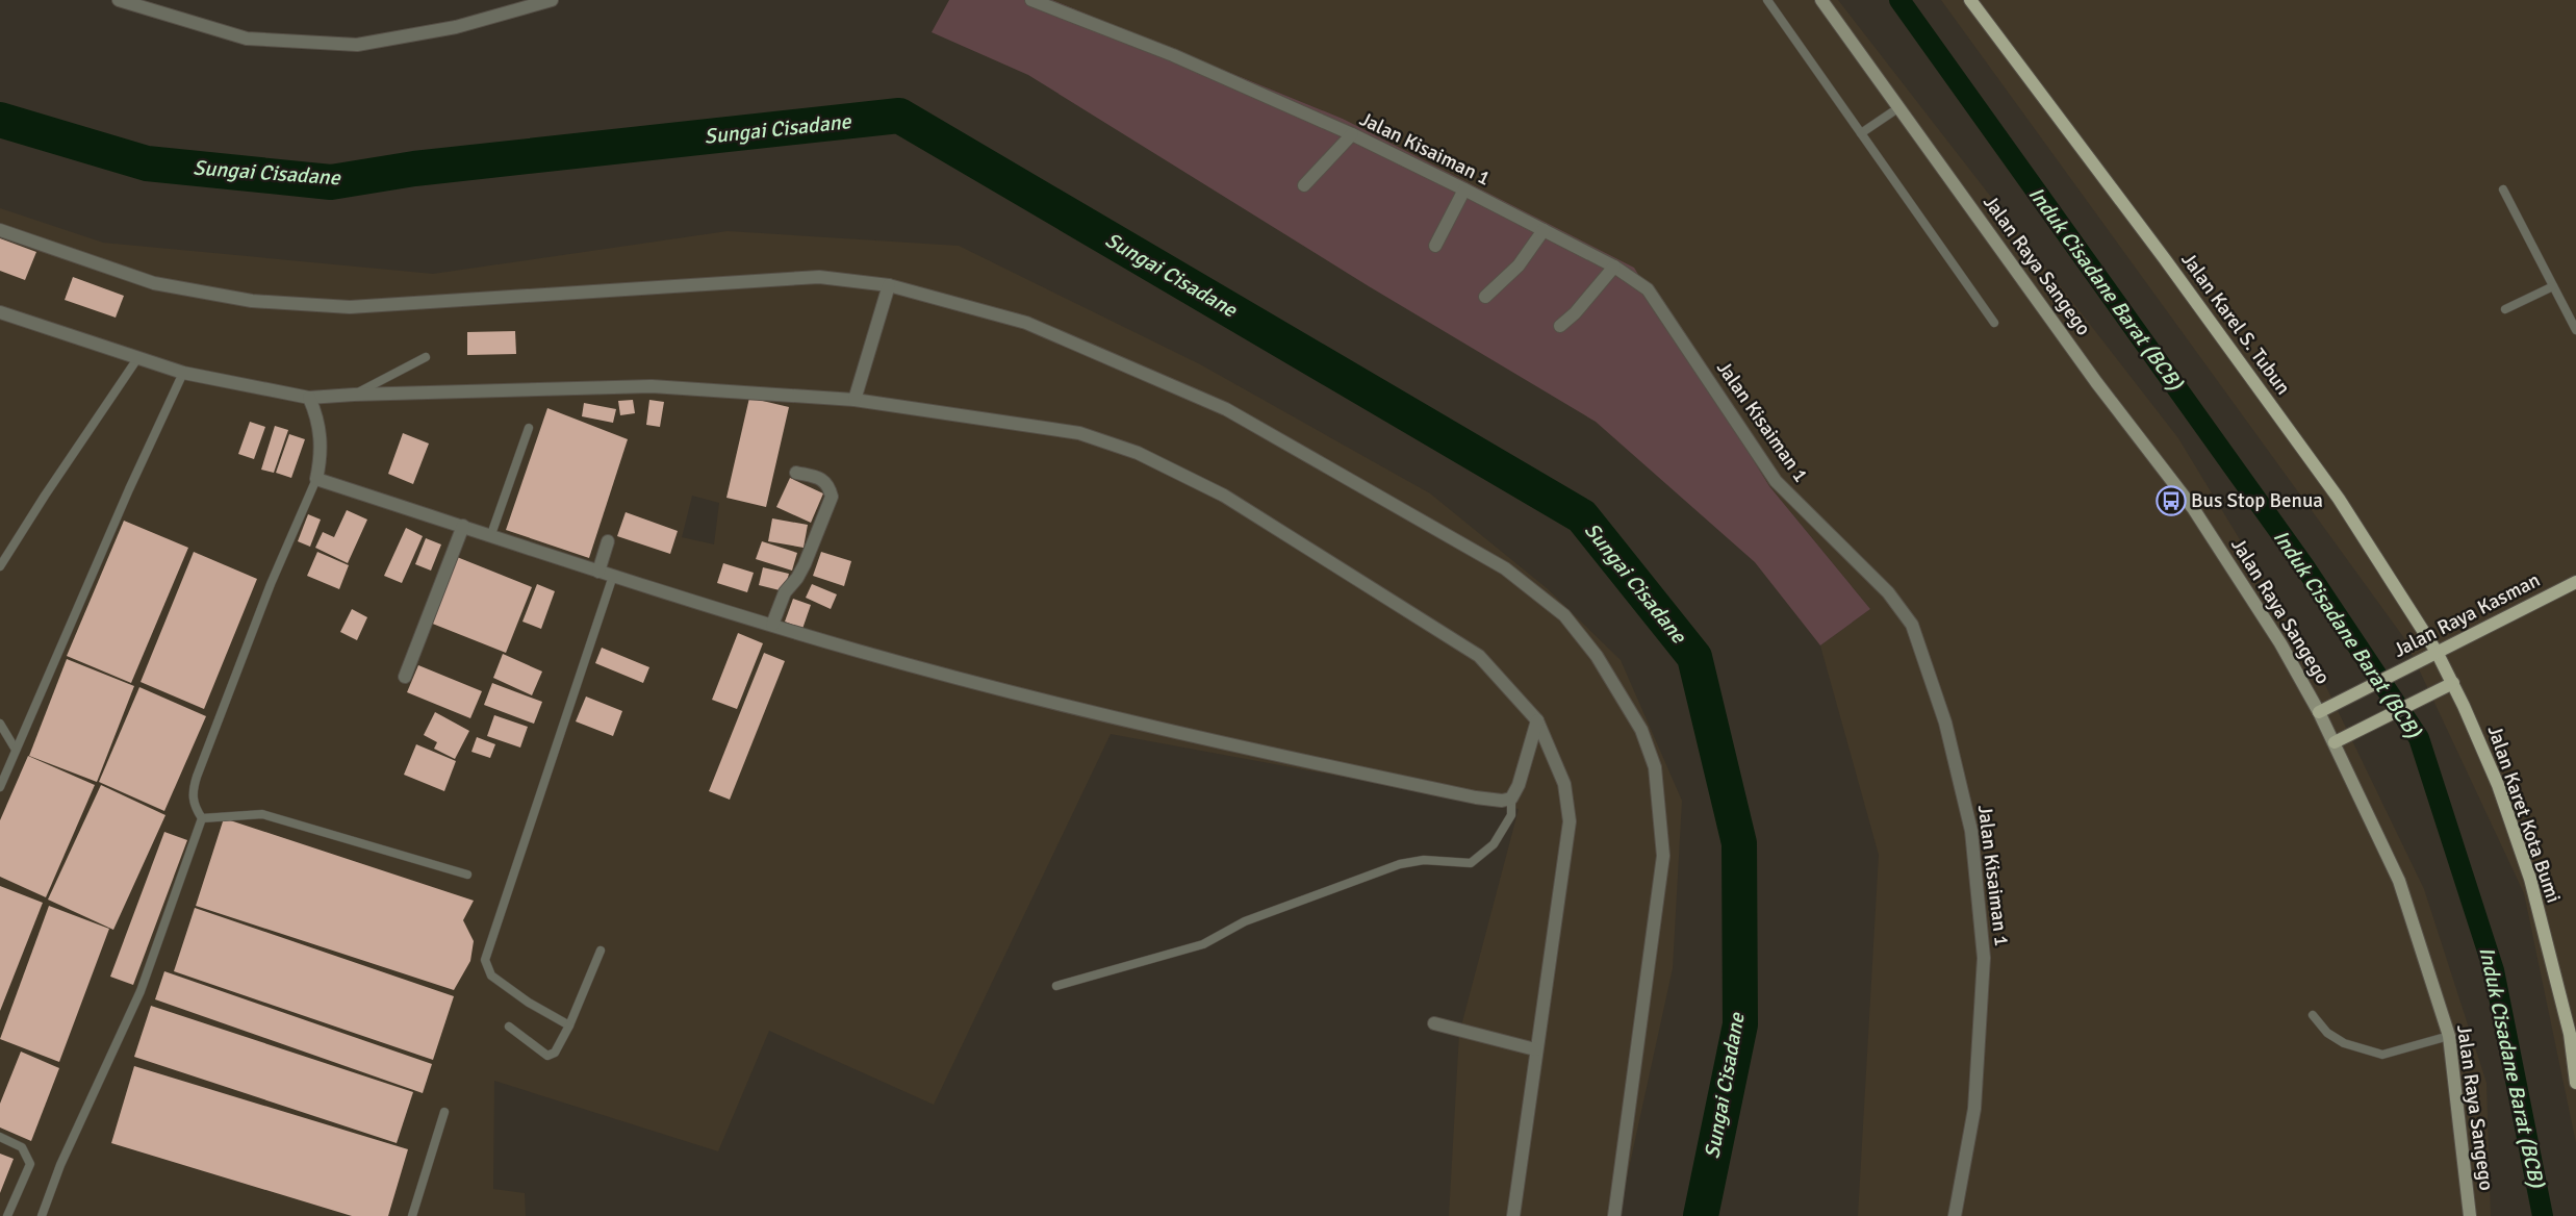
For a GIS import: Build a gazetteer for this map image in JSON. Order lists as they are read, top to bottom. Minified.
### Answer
{"streets":{"main road":["Jalan Karel S. Tubun","Jalan Raya Kasman","Jalan Karet Kota Bumi"],"street":["Jalan Kisaiman 1","Jalan Raya Sangego"]},"crossings":[["Jalan Raya Sangego","Jalan Raya Kasman"],["Jalan Karel S. Tubun","Jalan Raya Kasman"],["Jalan Karel S. Tubun","Jalan Karet Kota Bumi"]],"water":["Sungai Cisadane","Induk Cisadane Barat (BCB)"],"places":{"bus stop":["Bus Stop Benua"]}}
